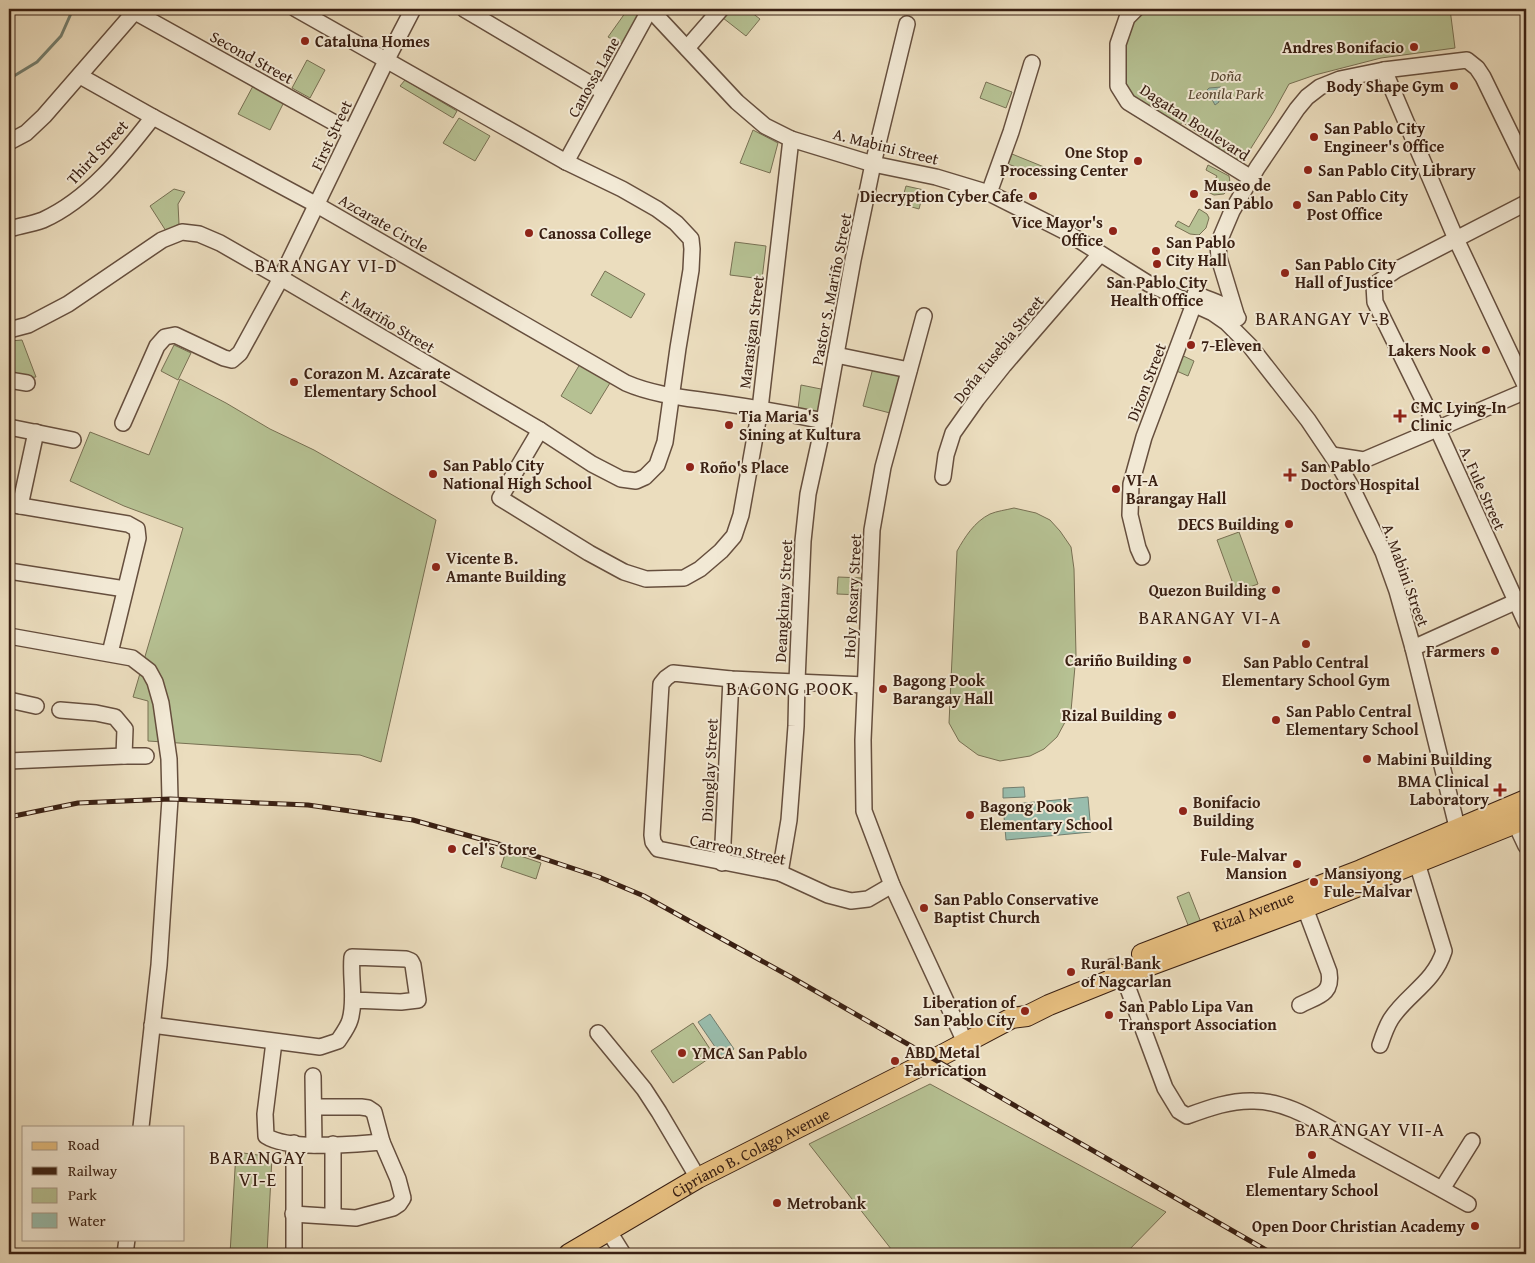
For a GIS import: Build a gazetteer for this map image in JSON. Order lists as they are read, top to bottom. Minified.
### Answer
{"streets":{"main road":["Rizal Avenue","Cipriano B. Colago Avenue"],"street":["Second Street","Canossa Lane","Dagatan Boulevard","First Street","A. Mabini Street","Third Street","Azcarate Circle","Pastor S. Mariño Street","F. Mariño Street","Marasigan Street","Doña Eusebia Street","Dizon Street","A. Fule Street","Holy Rosary Street","Deangkinay Street","Dionglay Street","Carreon Street"]},"crossings":[["Second Street","First Street"],["Canossa Lane","A. Mabini Street"],["First Street","Azcarate Circle"],["First Street","F. Mariño Street"],["A. Mabini Street","Pastor S. Mariño Street"],["A. Mabini Street","Marasigan Street"],["A. Mabini Street","Doña Eusebia Street"],["A. Mabini Street","Dizon Street"],["A. Mabini Street","Rizal Avenue"],["Third Street","Azcarate Circle"],["Azcarate Circle","Pastor S. Mariño Street"],["Azcarate Circle","F. Mariño Street"],["Azcarate Circle","Marasigan Street"],["Azcarate Circle","Deangkinay Street"],["Pastor S. Mariño Street","Deangkinay Street"],["F. Mariño Street","Marasigan Street"],["Holy Rosary Street","Carreon Street"],["Holy Rosary Street","Rizal Avenue"],["Deangkinay Street","Carreon Street"],["Dionglay Street","Carreon Street"],["Rizal Avenue","Cipriano B. Colago Avenue"]],"districts":["BARANGAY VI-D","BARANGAY V-B","BARANGAY VI-A","BAGONG POOK","BARANGAY VII-A","BARANGAY VI-E"],"parks":["Doña Leonila Park"],"places":{"other":["Cataluna Homes","Andres Bonifacio","Body Shape Gym","San Pablo City Engineer's Office","One Stop Processing Center","San Pablo City Library","Museo de San Pablo","Diecryption Cyber Cafe","San Pablo City Post Office","Vice Mayor's Office","Canossa College","San Pablo City Hall","San Pablo City Health Office","San Pablo City Hall of Justice","7-Eleven","Lakers Nook","Corazon M. Azcarate Elementary School","Tia Maria's Sining at Kultura","Roño's Place","San Pablo City National High School","VI-A Barangay Hall","DECS Building","Vicente B. Amante Building","Quezon Building","San Pablo Central Elementary School Gym","Farmers","Cariño Building","Bagong Pook Barangay Hall","Rizal Building","San Pablo Central Elementary School","Mabini Building","Bonifacio Building","Bagong Pook Elementary School","Cel's Store","Fule-Malvar Mansion","Mansiyong Fule–Malvar","San Pablo Conservative Baptist Church","Rural Bank of Nagcarlan","Liberation of San Pablo City","San Pablo Lipa Van Transport Association","YMCA San Pablo","ABD Metal Fabrication","Fule Almeda Elementary School","Metrobank","Open Door Christian Academy"],"health":["CMC Lying-In Clinic","San Pablo Doctors Hospital","BMA Clinical Laboratory"]},"legend":["Road","Railway","Park","Water"]}
